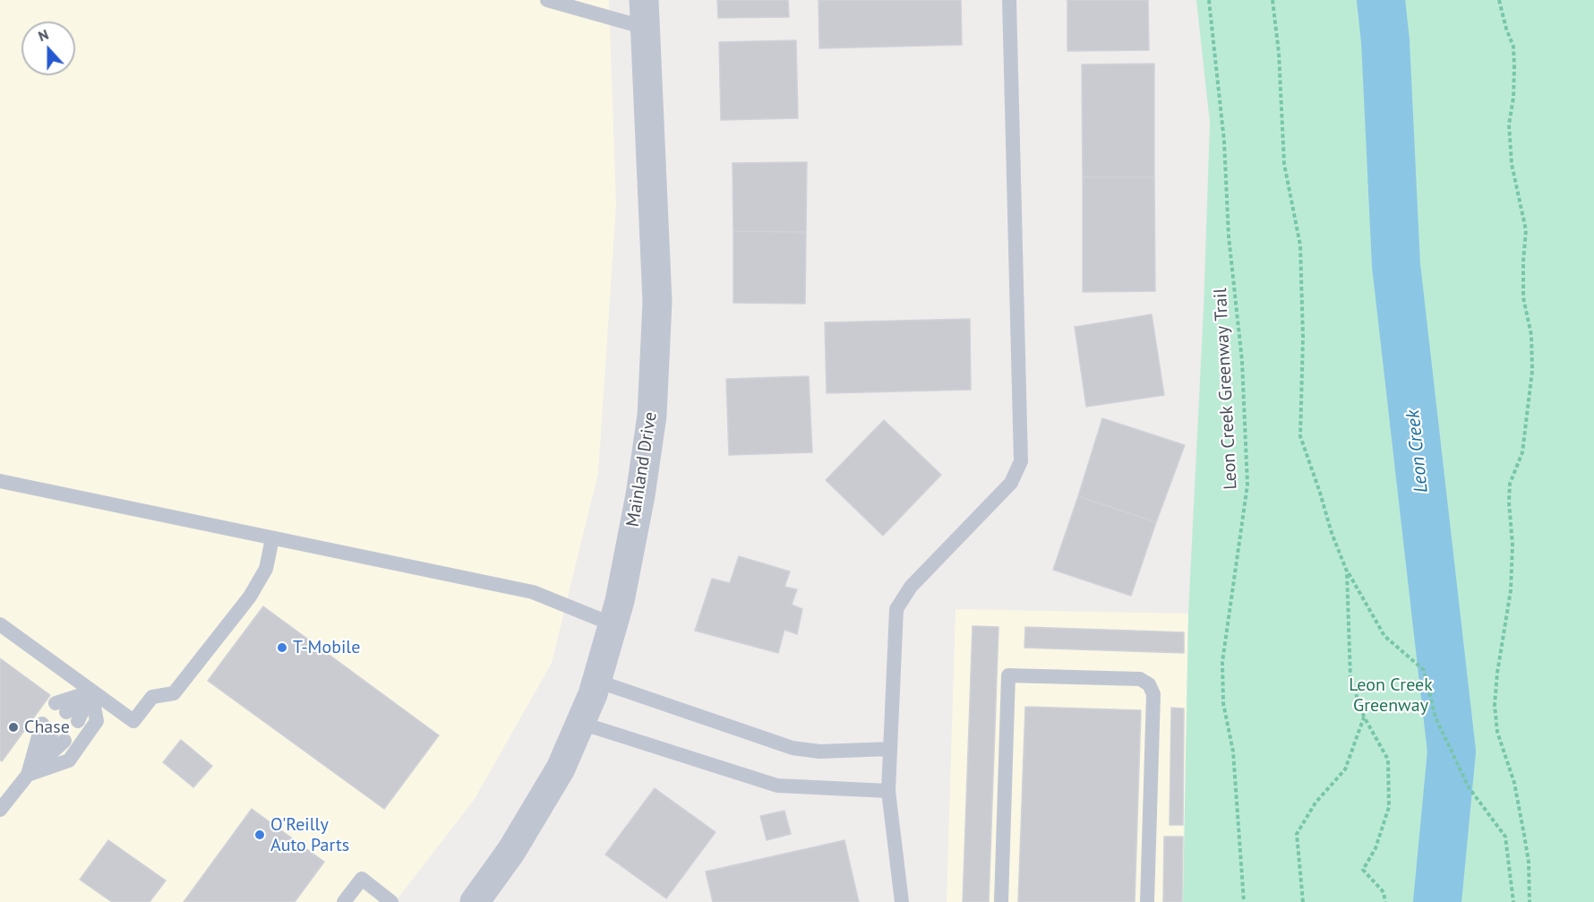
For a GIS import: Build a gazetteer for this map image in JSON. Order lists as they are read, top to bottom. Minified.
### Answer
{"streets":{"street":["Mainland Drive"],"path":["Leon Creek Greenway Trail"]},"water":["Leon Creek"],"parks":["Leon Creek Greenway"],"places":["T-Mobile","Chase","O'Reilly Auto Parts"],"north":"top"}
